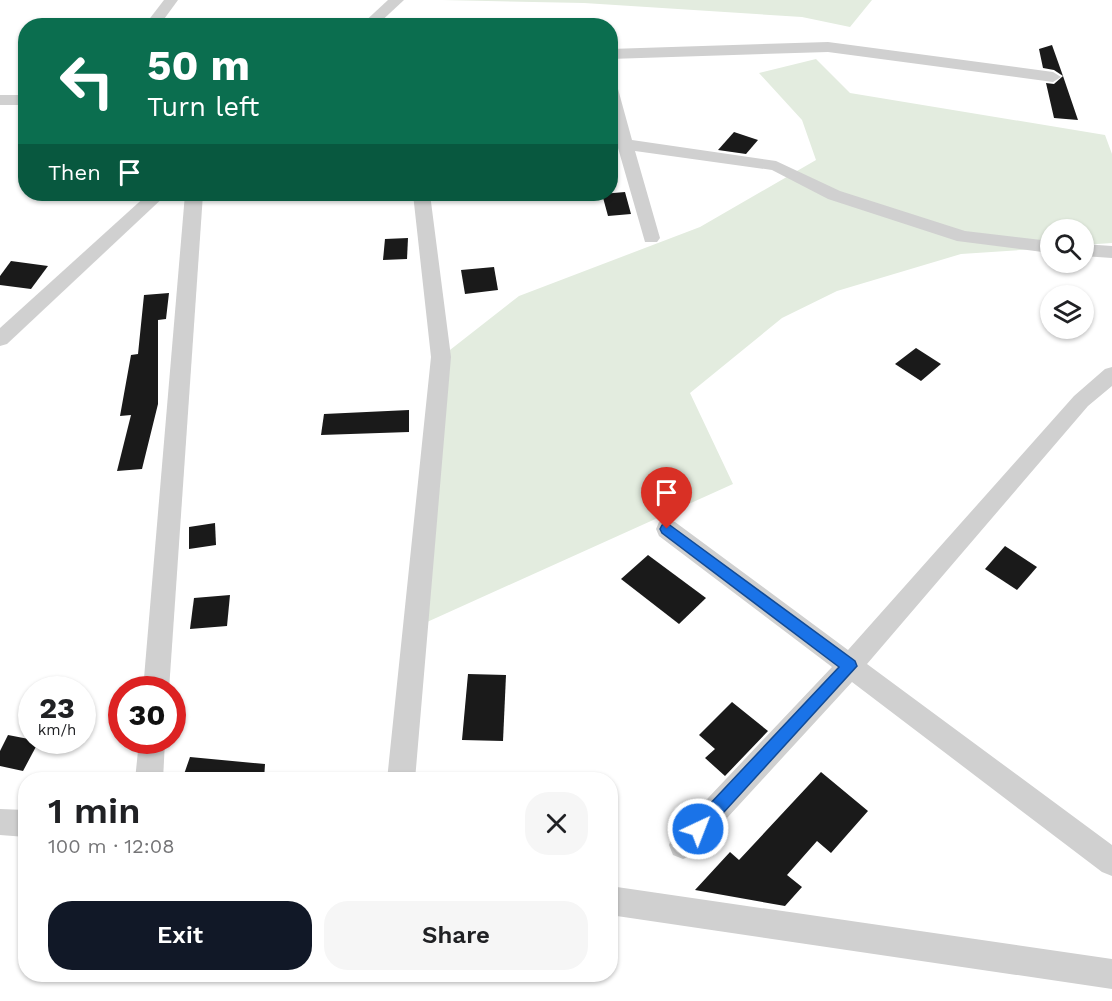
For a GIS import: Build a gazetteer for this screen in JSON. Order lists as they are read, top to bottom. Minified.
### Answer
{"page":{"turn":["50 m","Turn left"],"then":"Then","speed":"23 km/h","limit":"30","heading":["1 min","100 m · 12:08"],"buttons":["Exit","Share"]}}
